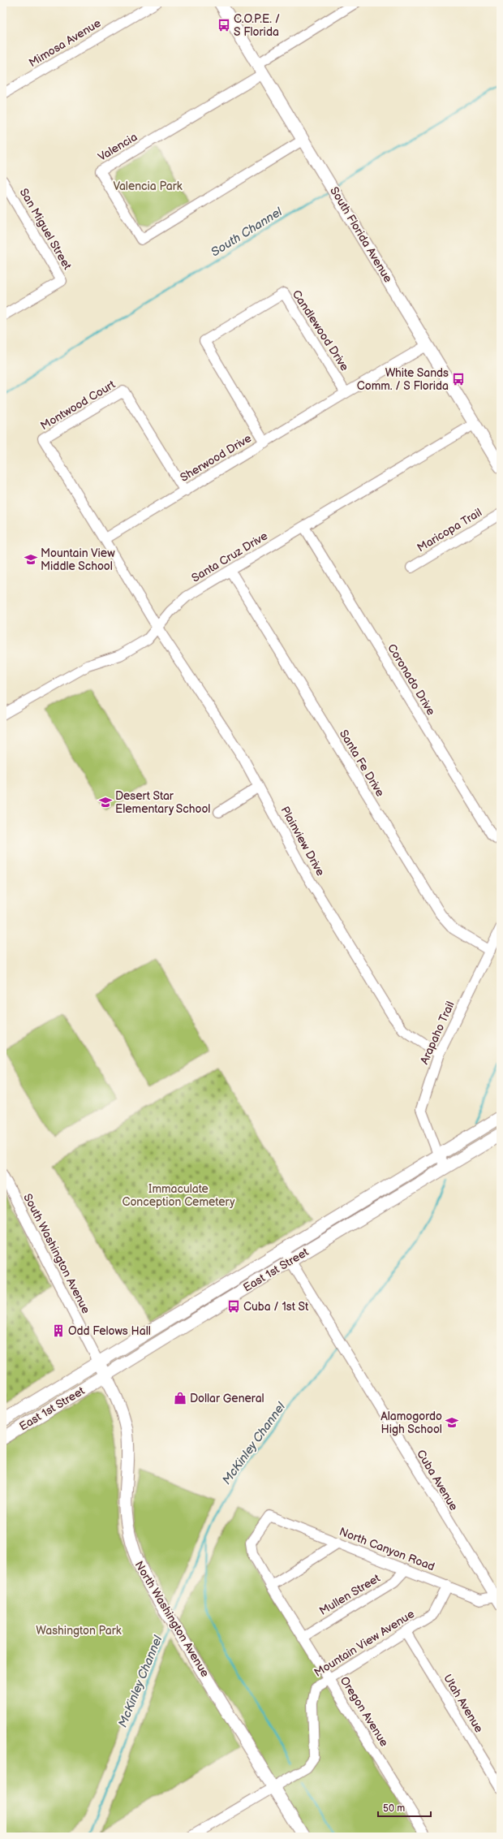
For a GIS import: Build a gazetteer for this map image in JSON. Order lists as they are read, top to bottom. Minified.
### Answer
{"streets":{"main road":["South Florida Avenue","East 1st Street","North Washington Avenue"],"street":["Mimosa Avenue","Valencia","San Miguel Street","Candlewood Drive","Montwood Court","Sherwood Drive","Maricopa Trail","Santa Cruz Drive","Coronado Drive","Santa Fe Drive","Plainview Drive","Arapaho Trail","South Washington Avenue","Cuba Avenue","North Canyon Road","Mullen Street","Mountain View Avenue","Utah Avenue","Oregon Avenue"]},"crossings":[["Valencia","South Florida Avenue"],["South Florida Avenue","Sherwood Drive"],["South Florida Avenue","Santa Cruz Drive"],["Candlewood Drive","Sherwood Drive"],["Montwood Court","Sherwood Drive"],["Santa Cruz Drive","Coronado Drive"],["Santa Cruz Drive","Santa Fe Drive"],["Santa Cruz Drive","Plainview Drive"],["Santa Fe Drive","Arapaho Trail"],["Plainview Drive","Arapaho Trail"],["Arapaho Trail","East 1st Street"],["South Washington Avenue","East 1st Street"],["South Washington Avenue","North Washington Avenue"],["East 1st Street","Cuba Avenue"],["East 1st Street","North Washington Avenue"],["Cuba Avenue","North Canyon Road"],["North Canyon Road","Mullen Street"],["North Canyon Road","Mountain View Avenue"],["North Canyon Road","Oregon Avenue"],["Mullen Street","Oregon Avenue"],["North Washington Avenue","Mountain View Avenue"],["Mountain View Avenue","Utah Avenue"],["Mountain View Avenue","Oregon Avenue"]],"water":["South Channel","McKinley Channel"],"parks":["Valencia Park","Immaculate Conception Cemetery","Washington Park"],"places":{"bus stop":["C.O.P.E. / S Florida","White Sands Comm. / S Florida","Cuba / 1st St"],"school or university":["Mountain View Middle School","Desert Star Elementary School","Alamogordo High School"],"building":["Odd Felows Hall"],"shop":["Dollar General"]},"scale_bar":"50 m"}
